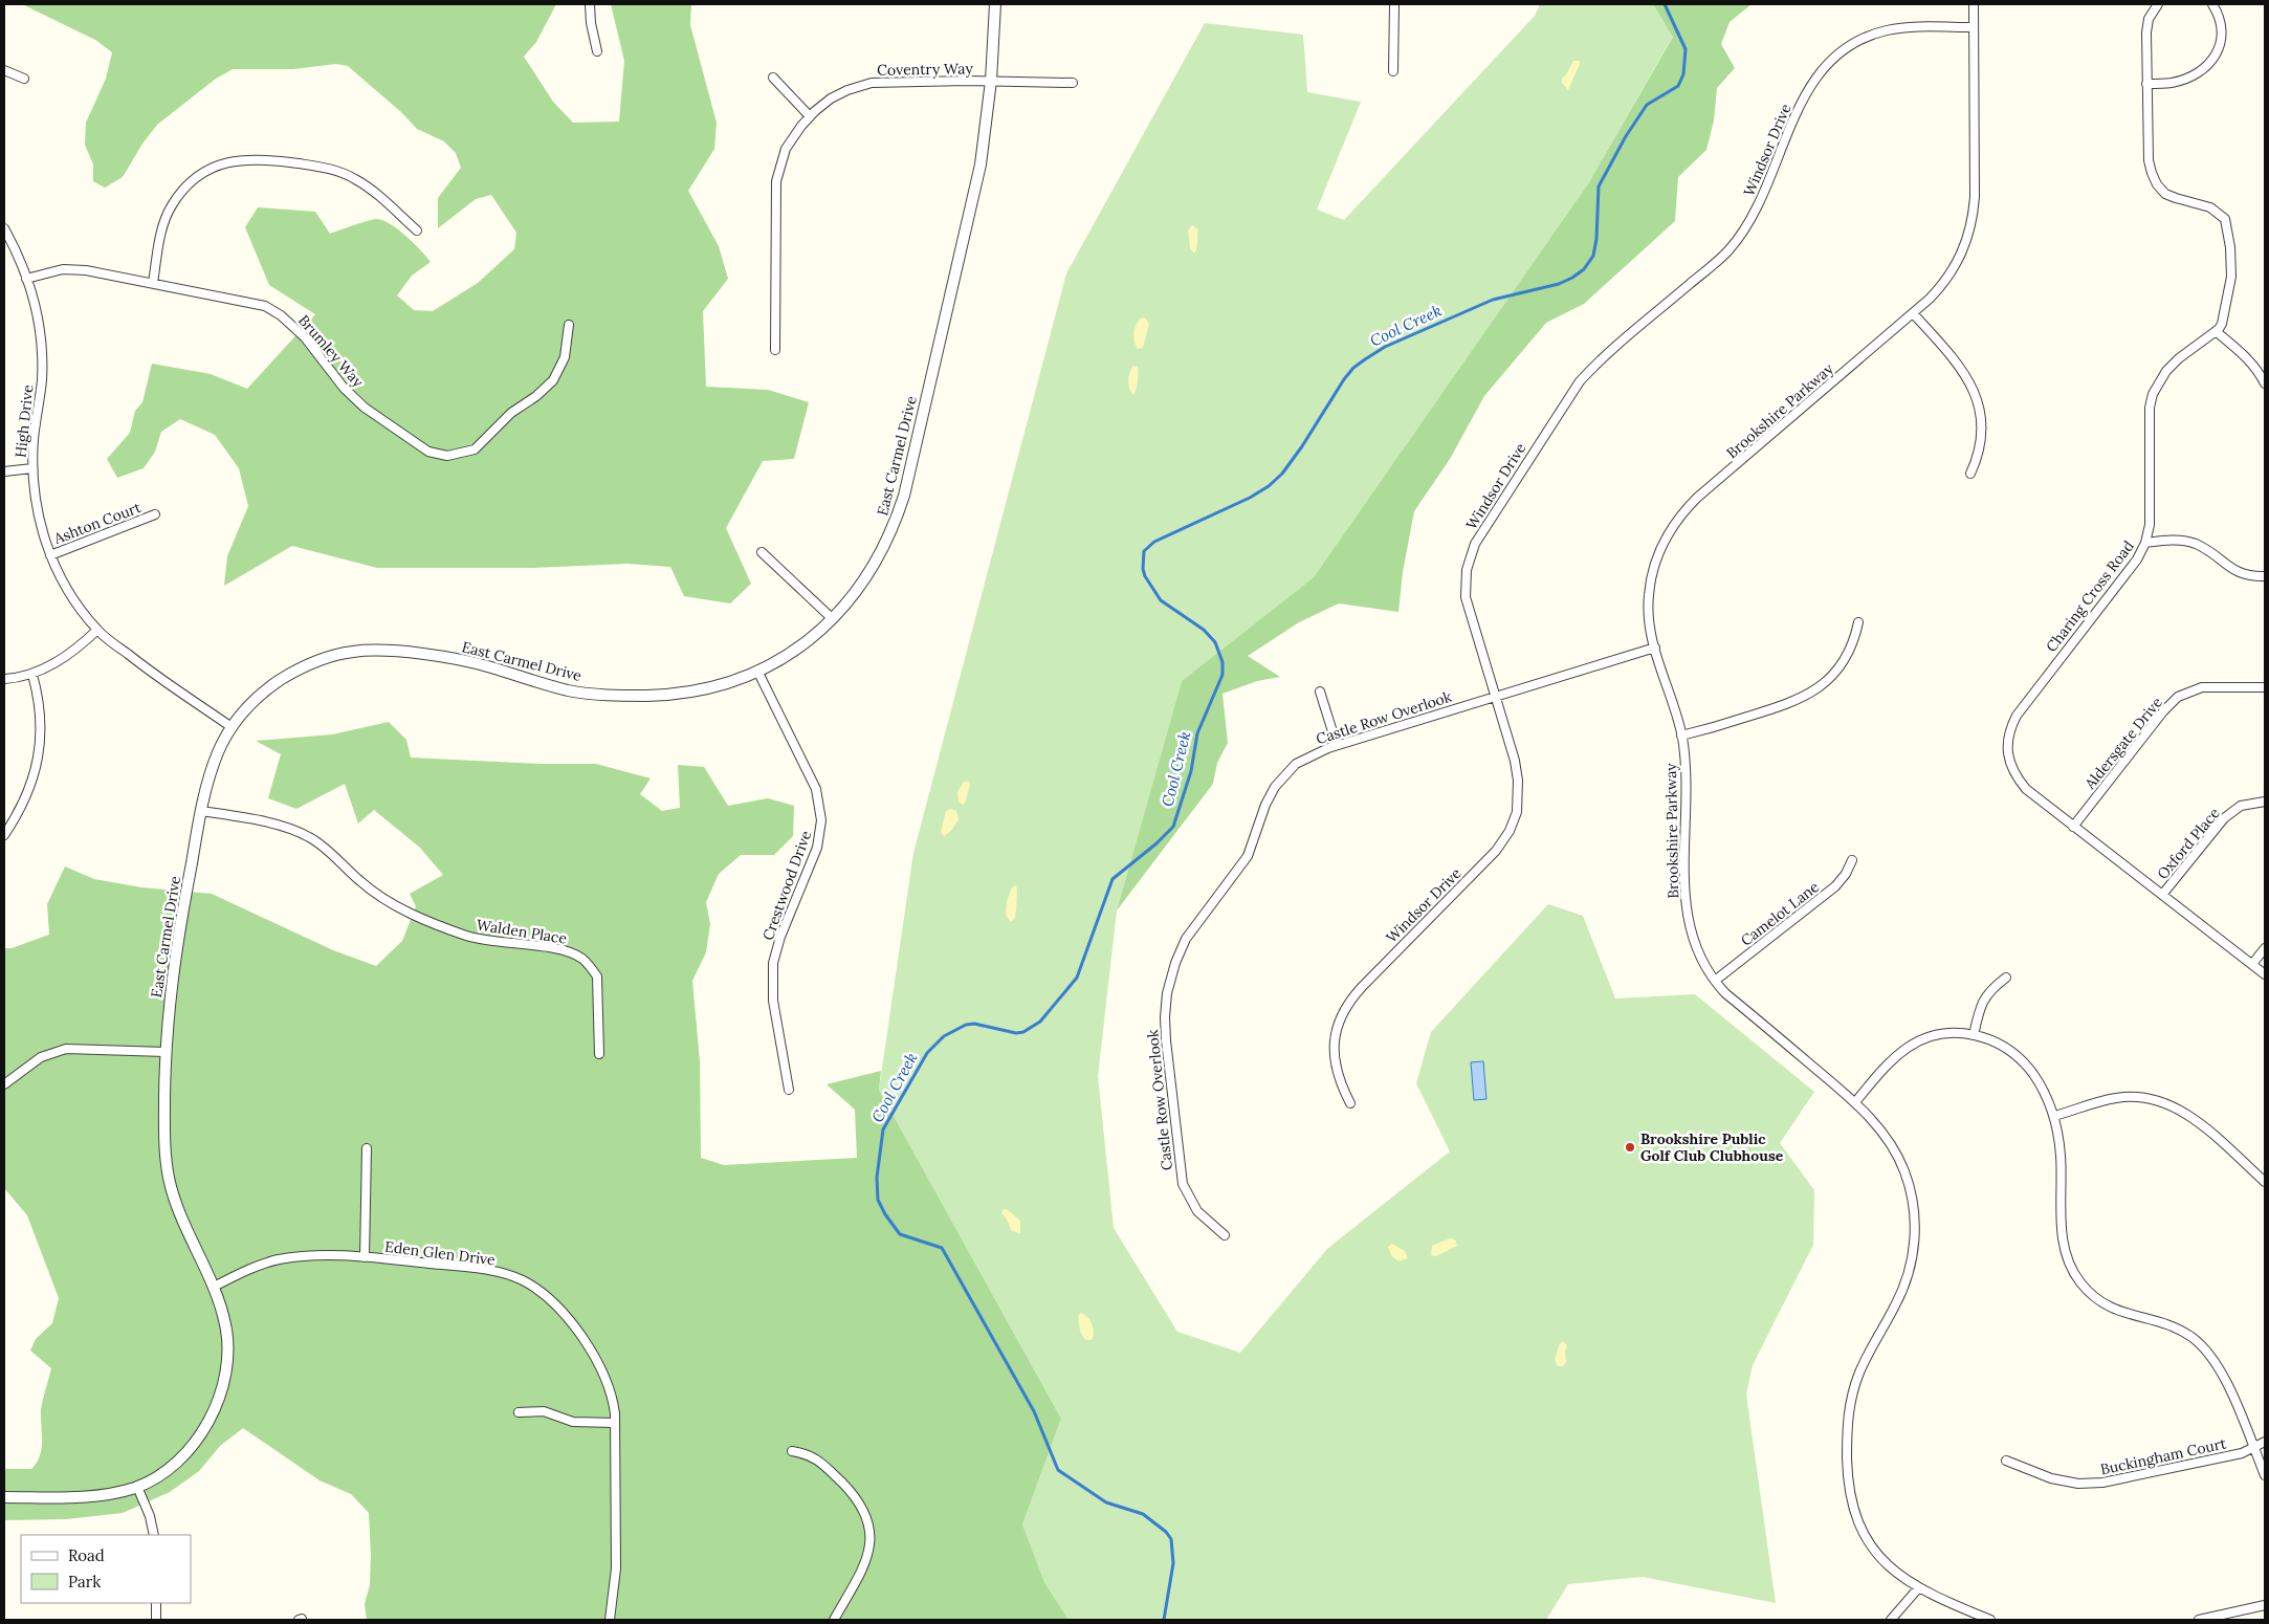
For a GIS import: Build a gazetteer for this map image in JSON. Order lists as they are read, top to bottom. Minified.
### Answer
{"streets":{"street":["Coventry Way","Windsor Drive","Brumley Way","Brookshire Parkway","High Drive","East Carmel Drive","Ashton Court","Charing Cross Road","Castle Row Overlook","Aldersgate Drive","Oxford Place","Crestwood Drive","Camelot Lane","Walden Place","Eden Glen Drive","Buckingham Court"]},"crossings":[["Coventry Way","East Carmel Drive"],["Windsor Drive","Brookshire Parkway"],["Windsor Drive","Castle Row Overlook"],["Brumley Way","High Drive"],["Brookshire Parkway","Castle Row Overlook"],["Brookshire Parkway","Camelot Lane"],["High Drive","East Carmel Drive"],["High Drive","Ashton Court"],["East Carmel Drive","Crestwood Drive"],["East Carmel Drive","Walden Place"],["East Carmel Drive","Eden Glen Drive"],["Charing Cross Road","Aldersgate Drive"],["Charing Cross Road","Oxford Place"]],"water":["Cool Creek"],"places":["Brookshire Public Golf Club Clubhouse"],"legend":["Road","Park"]}
